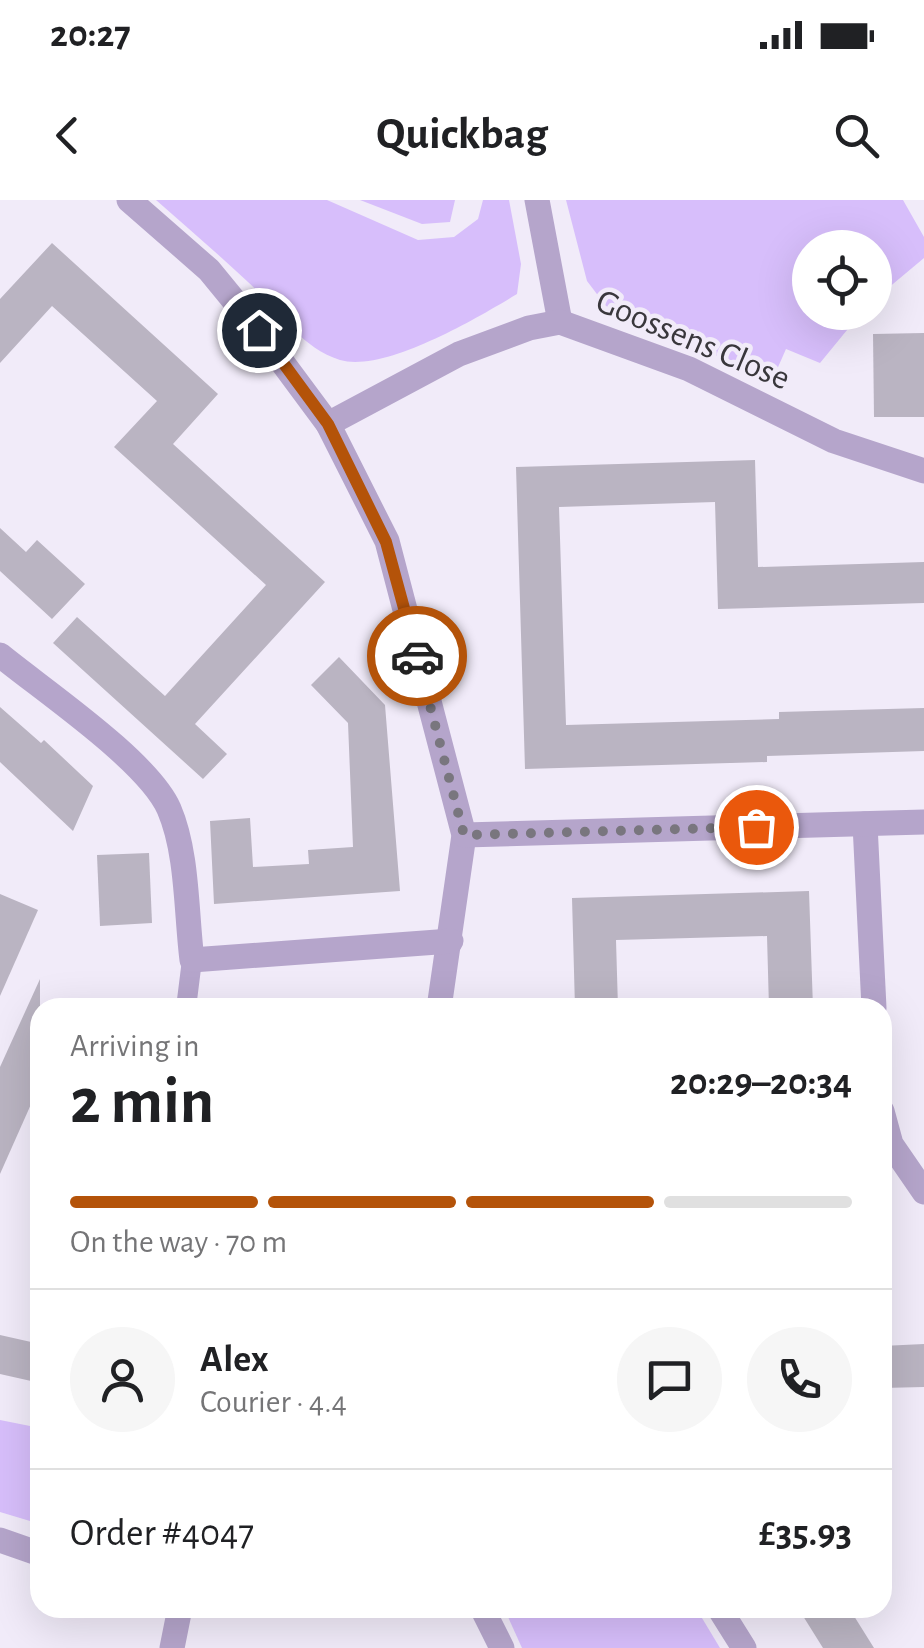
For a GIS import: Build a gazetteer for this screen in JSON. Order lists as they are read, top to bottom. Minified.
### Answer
{"streets":{"street":["Goossens Close"]},"page":{"status":"20:27","header":"Quickbag","heading":["2 min","Arriving in","20:29–20:34"],"panel":["Alex","Courier · 4.4","Order #4047","£35.93"],"bar":"On the way · 70 m"}}
